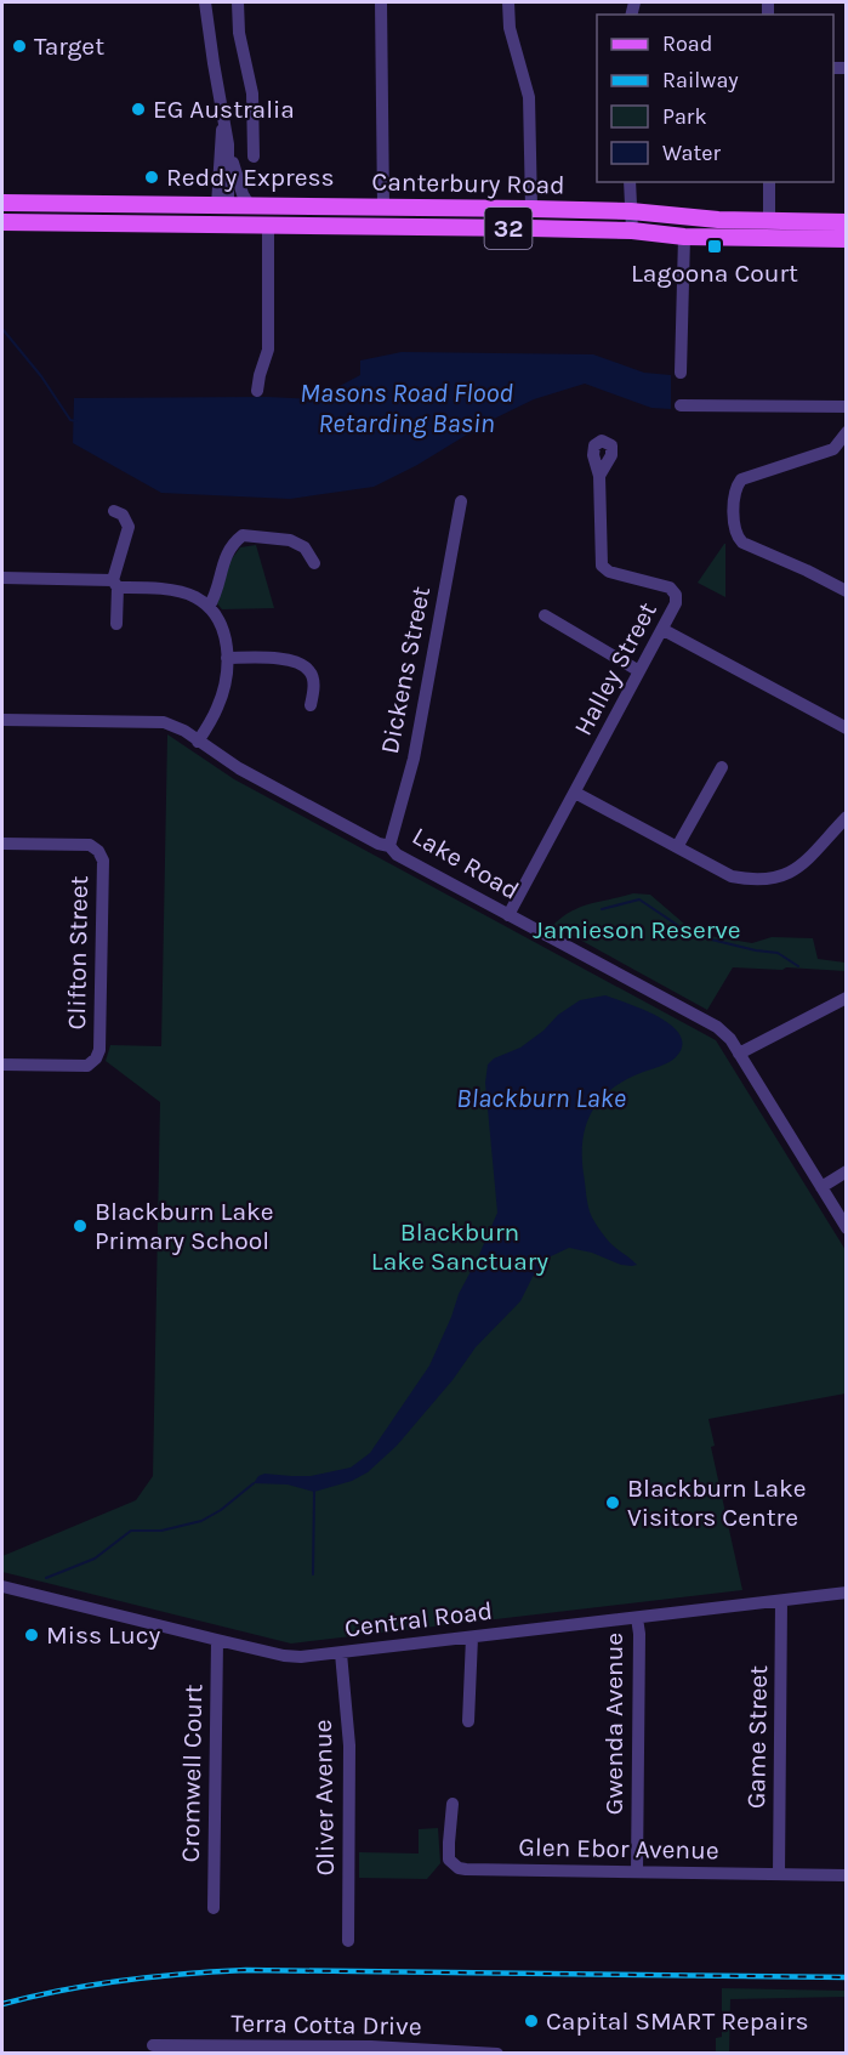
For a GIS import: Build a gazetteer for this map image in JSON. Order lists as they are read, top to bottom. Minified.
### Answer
{"streets":{"main road":["Canterbury Road","32"],"street":["Halley Street","Dickens Street","Lake Road","Clifton Street","Central Road","Gwenda Avenue","Game Street","Cromwell Court","Oliver Avenue","Glen Ebor Avenue","Terra Cotta Drive"]},"crossings":[["Halley Street","Lake Road"],["Dickens Street","Lake Road"],["Central Road","Gwenda Avenue"],["Central Road","Game Street"],["Central Road","Cromwell Court"],["Central Road","Oliver Avenue"],["Gwenda Avenue","Glen Ebor Avenue"],["Game Street","Glen Ebor Avenue"]],"water":["Masons Road Flood Retarding Basin","Blackburn Lake"],"parks":["Jamieson Reserve","Blackburn Lake Sanctuary"],"places":{"other":["Target","EG Australia","Reddy Express","Blackburn Lake Primary School","Blackburn Lake Visitors Centre","Miss Lucy","Capital SMART Repairs"],"transit":["Lagoona Court"]},"legend":["Road","Railway","Park","Water"]}
